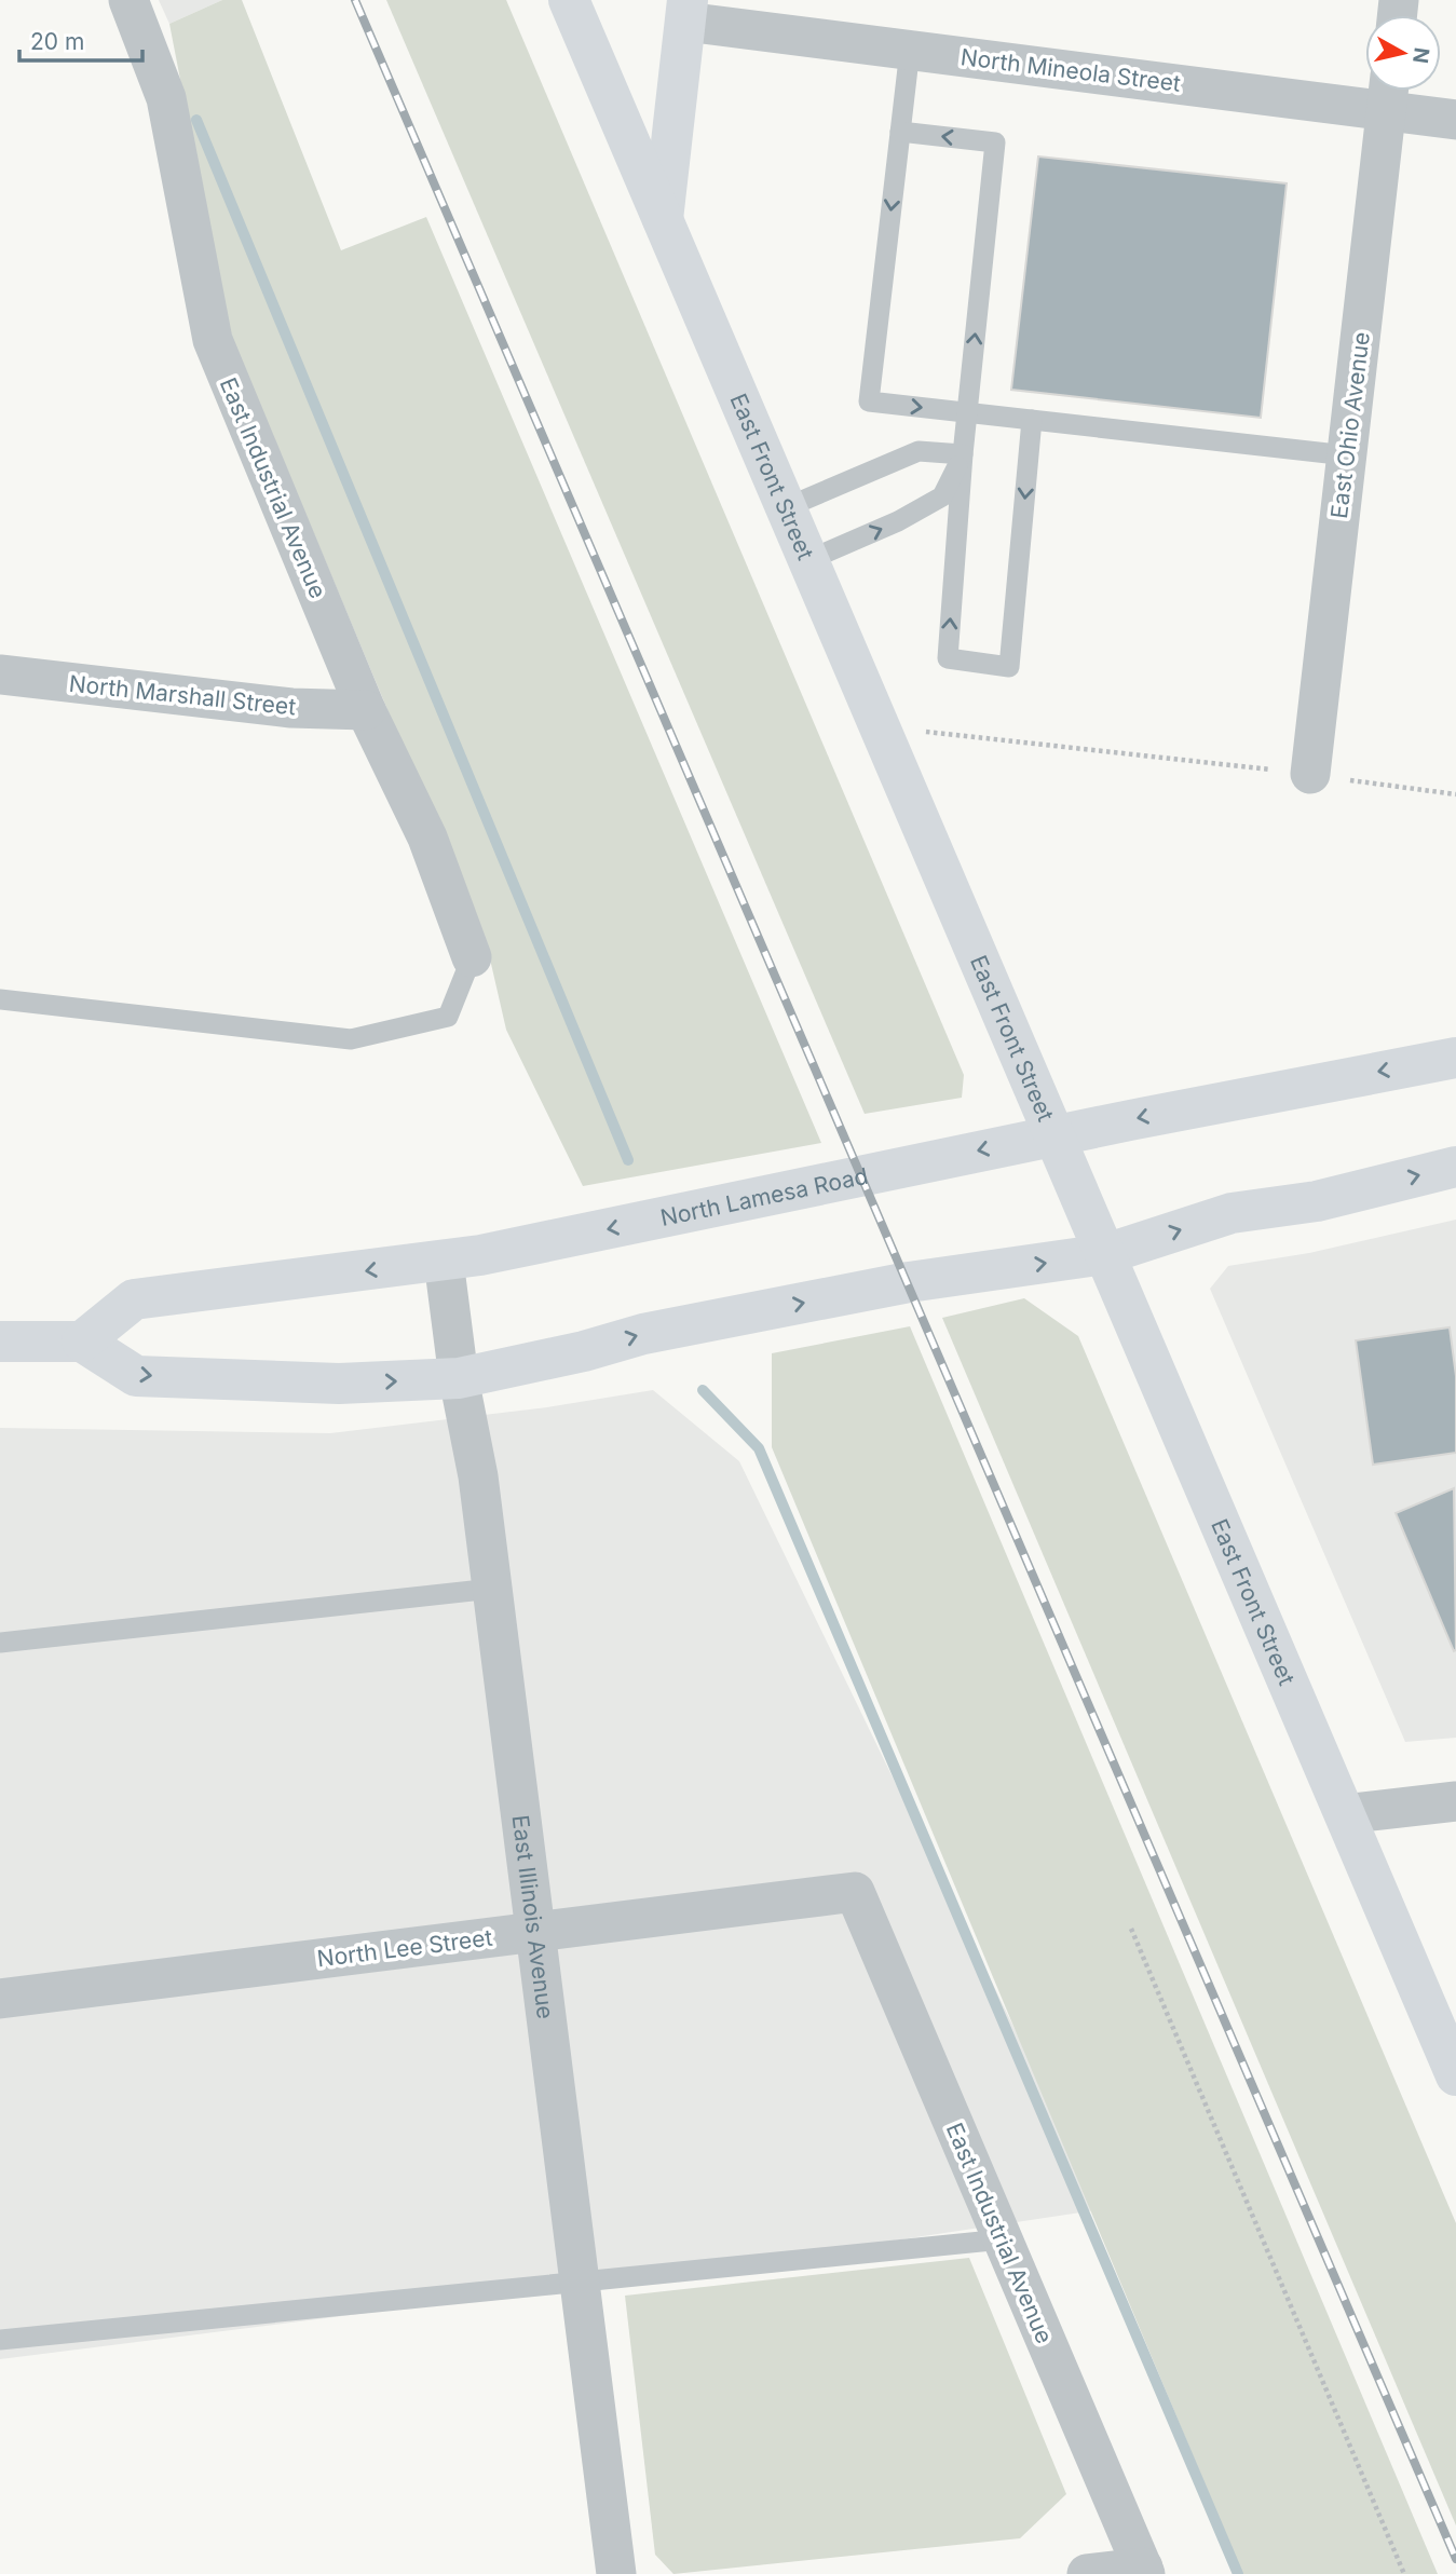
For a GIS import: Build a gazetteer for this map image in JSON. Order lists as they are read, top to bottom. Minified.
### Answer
{"streets":{"main road":["East Front Street","North Lamesa Road"],"street":["North Mineola Street","East Ohio Avenue","East Industrial Avenue","North Marshall Street","East Illinois Avenue","North Lee Street"]},"crossings":[["North Mineola Street","East Ohio Avenue"],["East Front Street","North Lamesa Road"],["East Industrial Avenue","North Marshall Street"],["East Industrial Avenue","North Lee Street"],["North Lamesa Road","East Illinois Avenue"],["East Illinois Avenue","North Lee Street"]],"scale_bar":"20 m","north":"right"}
